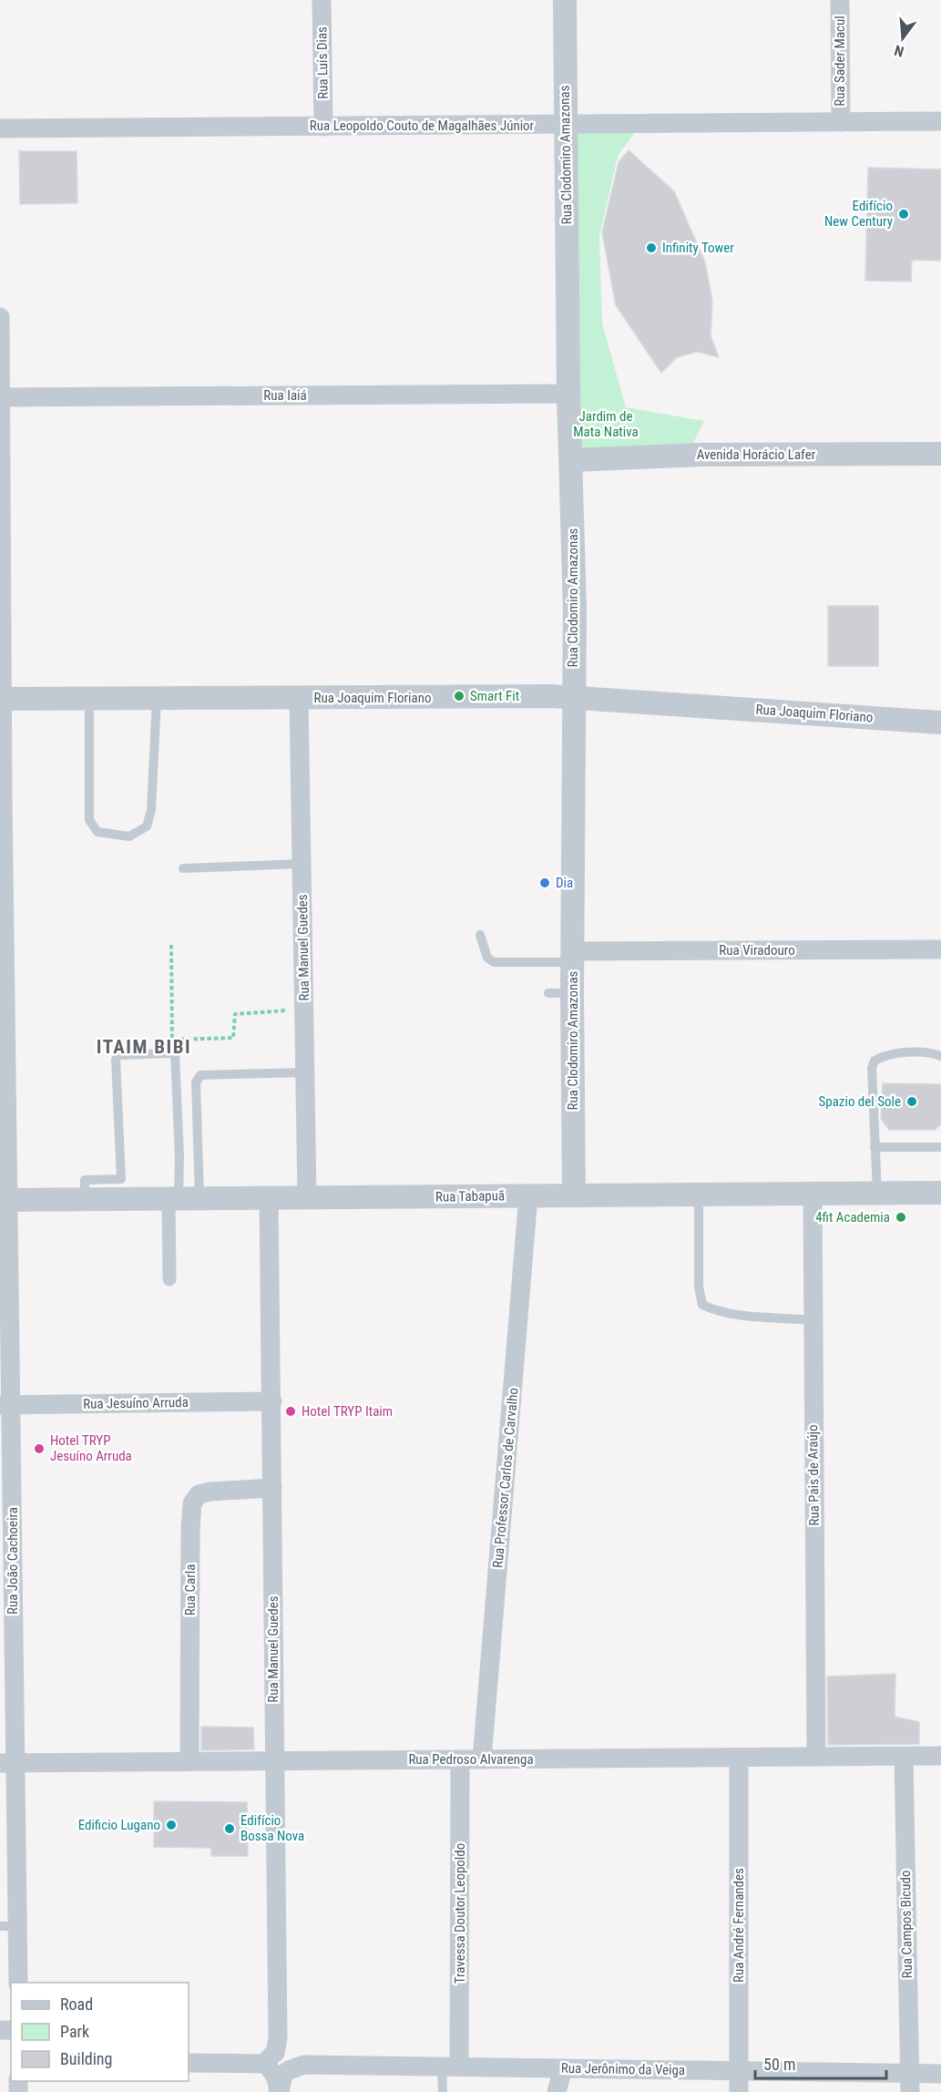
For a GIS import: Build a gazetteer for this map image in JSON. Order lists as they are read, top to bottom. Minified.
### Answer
{"streets":{"street":["Rua Sader Macul","Rua Luís Dias","Rua Leopoldo Couto de Magalhães Júnior","Rua Clodomiro Amazonas","Rua Iaiá","Avenida Horácio Lafer","Rua Joaquim Floriano","Rua Manuel Guedes","Rua Viradouro","Rua Tabapuã","Rua Jesuíno Arruda","Rua Pais de Araújo","Rua Professor Carlos de Carvalho","Rua João Cachoeira","Rua Carla","Rua Pedroso Alvarenga","Travessa Doutor Leopoldo","Rua Campos Bicudo","Rua André Fernandes","Rua Jerônimo da Veiga"]},"crossings":[["Rua Sader Macul","Rua Leopoldo Couto de Magalhães Júnior"],["Rua Luís Dias","Rua Leopoldo Couto de Magalhães Júnior"],["Rua Leopoldo Couto de Magalhães Júnior","Rua Clodomiro Amazonas"],["Rua Clodomiro Amazonas","Rua Iaiá"],["Rua Clodomiro Amazonas","Avenida Horácio Lafer"],["Rua Clodomiro Amazonas","Rua Joaquim Floriano"],["Rua Clodomiro Amazonas","Rua Viradouro"],["Rua Clodomiro Amazonas","Rua Tabapuã"],["Rua Iaiá","Rua João Cachoeira"],["Rua Joaquim Floriano","Rua Manuel Guedes"],["Rua Joaquim Floriano","Rua João Cachoeira"],["Rua Manuel Guedes","Rua Tabapuã"],["Rua Manuel Guedes","Rua Jesuíno Arruda"],["Rua Manuel Guedes","Rua Carla"],["Rua Manuel Guedes","Rua Pedroso Alvarenga"],["Rua Manuel Guedes","Rua Jerônimo da Veiga"],["Rua Tabapuã","Rua Pais de Araújo"],["Rua Tabapuã","Rua Professor Carlos de Carvalho"],["Rua Tabapuã","Rua João Cachoeira"],["Rua Jesuíno Arruda","Rua João Cachoeira"],["Rua Pais de Araújo","Rua Pedroso Alvarenga"],["Rua Professor Carlos de Carvalho","Rua Pedroso Alvarenga"],["Rua João Cachoeira","Rua Pedroso Alvarenga"],["Rua Carla","Rua Pedroso Alvarenga"],["Rua Pedroso Alvarenga","Travessa Doutor Leopoldo"],["Rua Pedroso Alvarenga","Rua Campos Bicudo"],["Rua Pedroso Alvarenga","Rua André Fernandes"],["Travessa Doutor Leopoldo","Rua Jerônimo da Veiga"],["Rua Campos Bicudo","Rua Jerônimo da Veiga"],["Rua André Fernandes","Rua Jerônimo da Veiga"]],"districts":["ITAIM BIBI"],"parks":["Jardim de Mata Nativa"],"places":["Edifício New Century","Infinity Tower","Smart Fit","Dia","Spazio del Sole","4fit Academia","Hotel TRYP Itaim","Hotel TRYP Jesuíno Arruda","Edificio Lugano","Edifício Bossa Nova"],"legend":["Road","Park","Building"],"scale_bar":"50 m","north":"bottom"}
